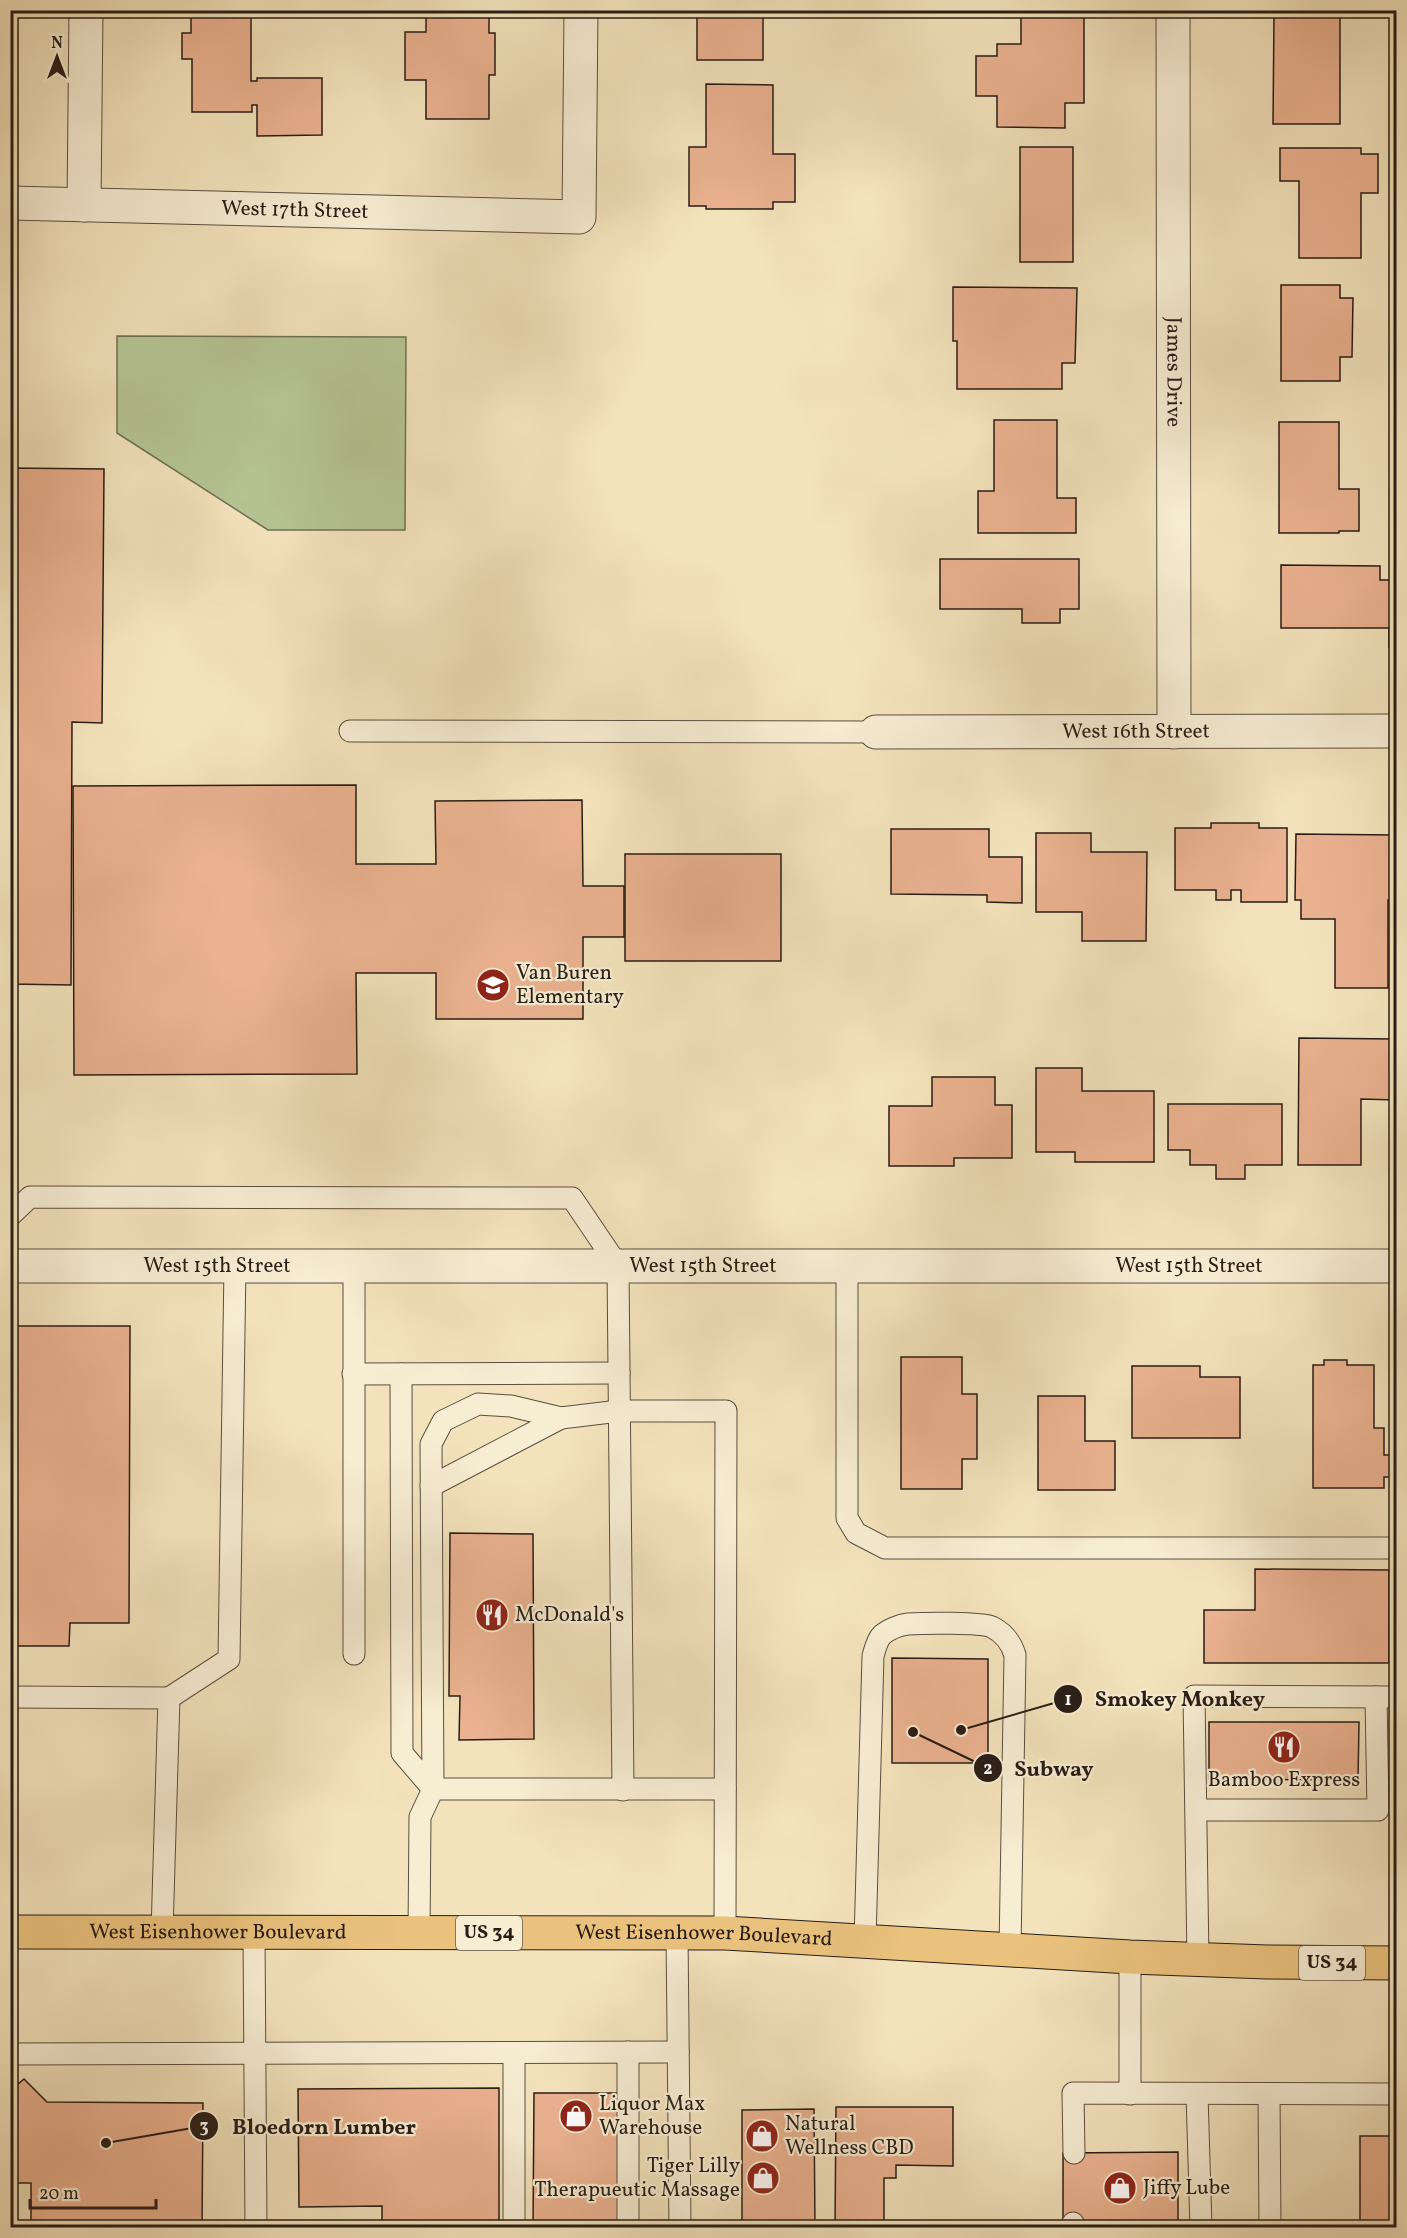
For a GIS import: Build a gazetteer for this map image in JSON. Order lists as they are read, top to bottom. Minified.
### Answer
{"streets":{"highway":["West Eisenhower Boulevard","US 34"],"street":["West 17th Street","James Drive","West 16th Street","West 15th Street"]},"crossings":[["James Drive","West 16th Street"]],"places":{"school or university":["Van Buren Elementary"],"restaurant":["McDonald's","Bamboo Express"],"other":["Smokey Monkey","Subway","Bloedorn Lumber"],"shop":["Liquor Max Warehouse","Natural Wellness CBD","Tiger Lilly Therapueutic Massage","Jiffy Lube"]},"scale_bar":"20 m","north":"top"}
